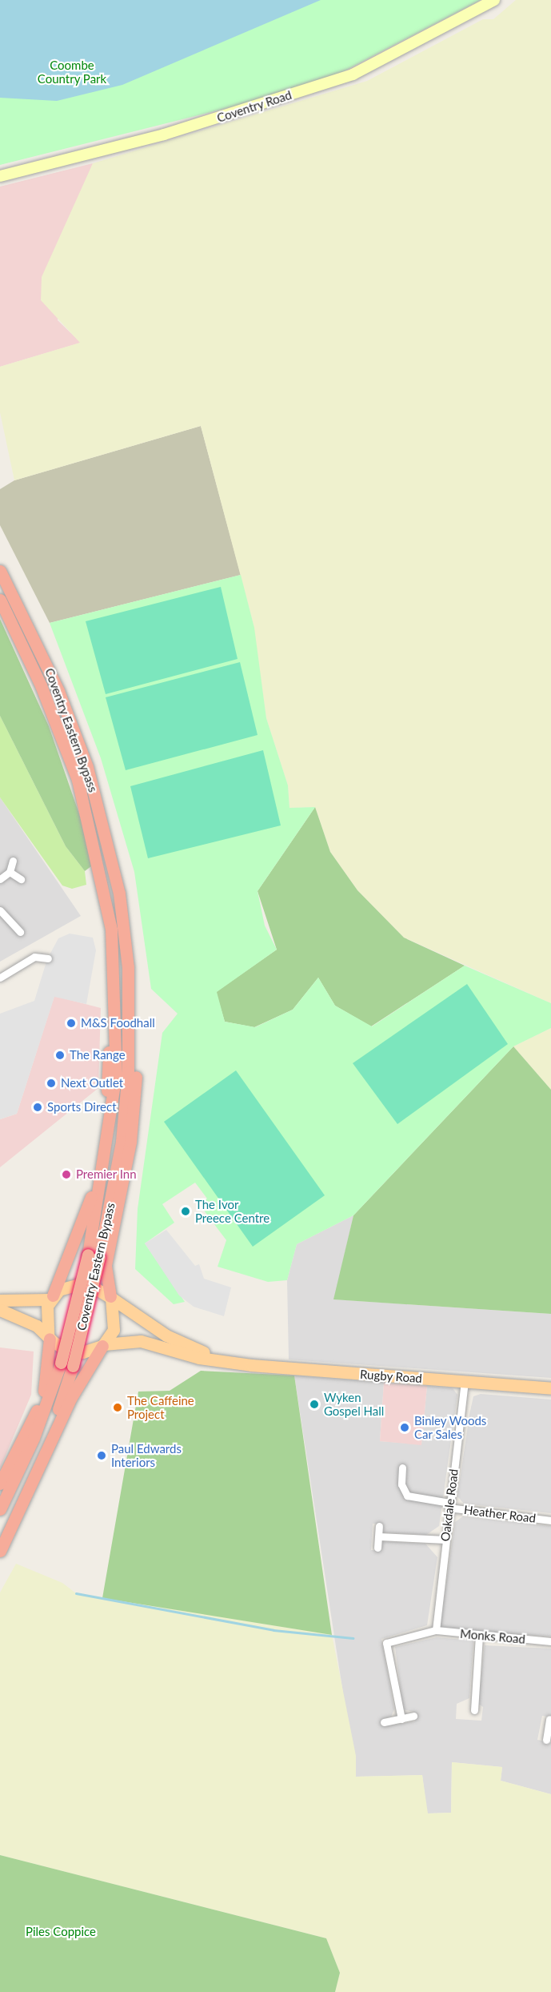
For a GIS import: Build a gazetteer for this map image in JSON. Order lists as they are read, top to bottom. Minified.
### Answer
{"streets":{"highway":["Coventry Eastern Bypass"],"main road":["Coventry Road","Rugby Road"],"street":["Oakdale Road","Heather Road","Monks Road"]},"crossings":[["Rugby Road","Oakdale Road"],["Oakdale Road","Heather Road"],["Oakdale Road","Monks Road"]],"parks":["Coombe Country Park","Piles Coppice"],"places":["M&S Foodhall","The Range","Next Outlet","Sports Direct","Premier Inn","The Ivor Preece Centre","Wyken Gospel Hall","The Caffeine Project","Binley Woods Car Sales","Paul Edwards Interiors"]}
